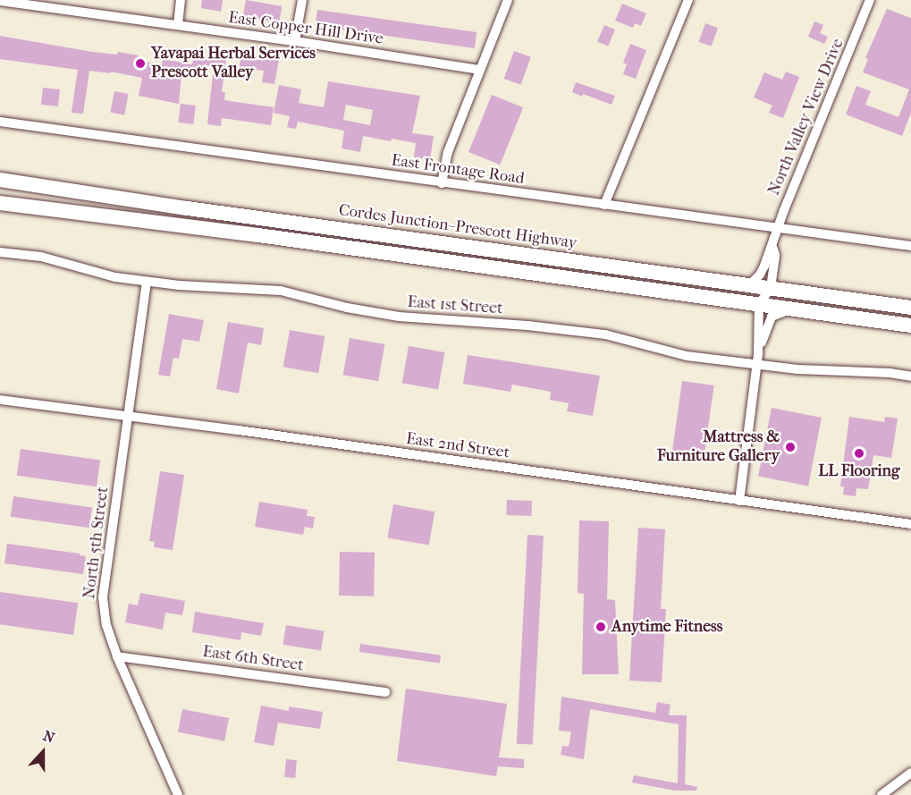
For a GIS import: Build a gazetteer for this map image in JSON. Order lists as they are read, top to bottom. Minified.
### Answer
{"streets":{"main road":["Cordes Junction–Prescott Highway"],"street":["East Copper Hill Drive","North Valley View Drive","East Frontage Road","East 1st Street","East 2nd Street","North 5th Street","East 6th Street"]},"crossings":[["North Valley View Drive","East Frontage Road"],["North Valley View Drive","Cordes Junction–Prescott Highway"],["East 1st Street","North 5th Street"],["East 2nd Street","North 5th Street"],["North 5th Street","East 6th Street"]],"places":["Yavapai Herbal Services Prescott Valley","Mattress & Furniture Gallery","LL Flooring","Anytime Fitness"],"north":"top"}
